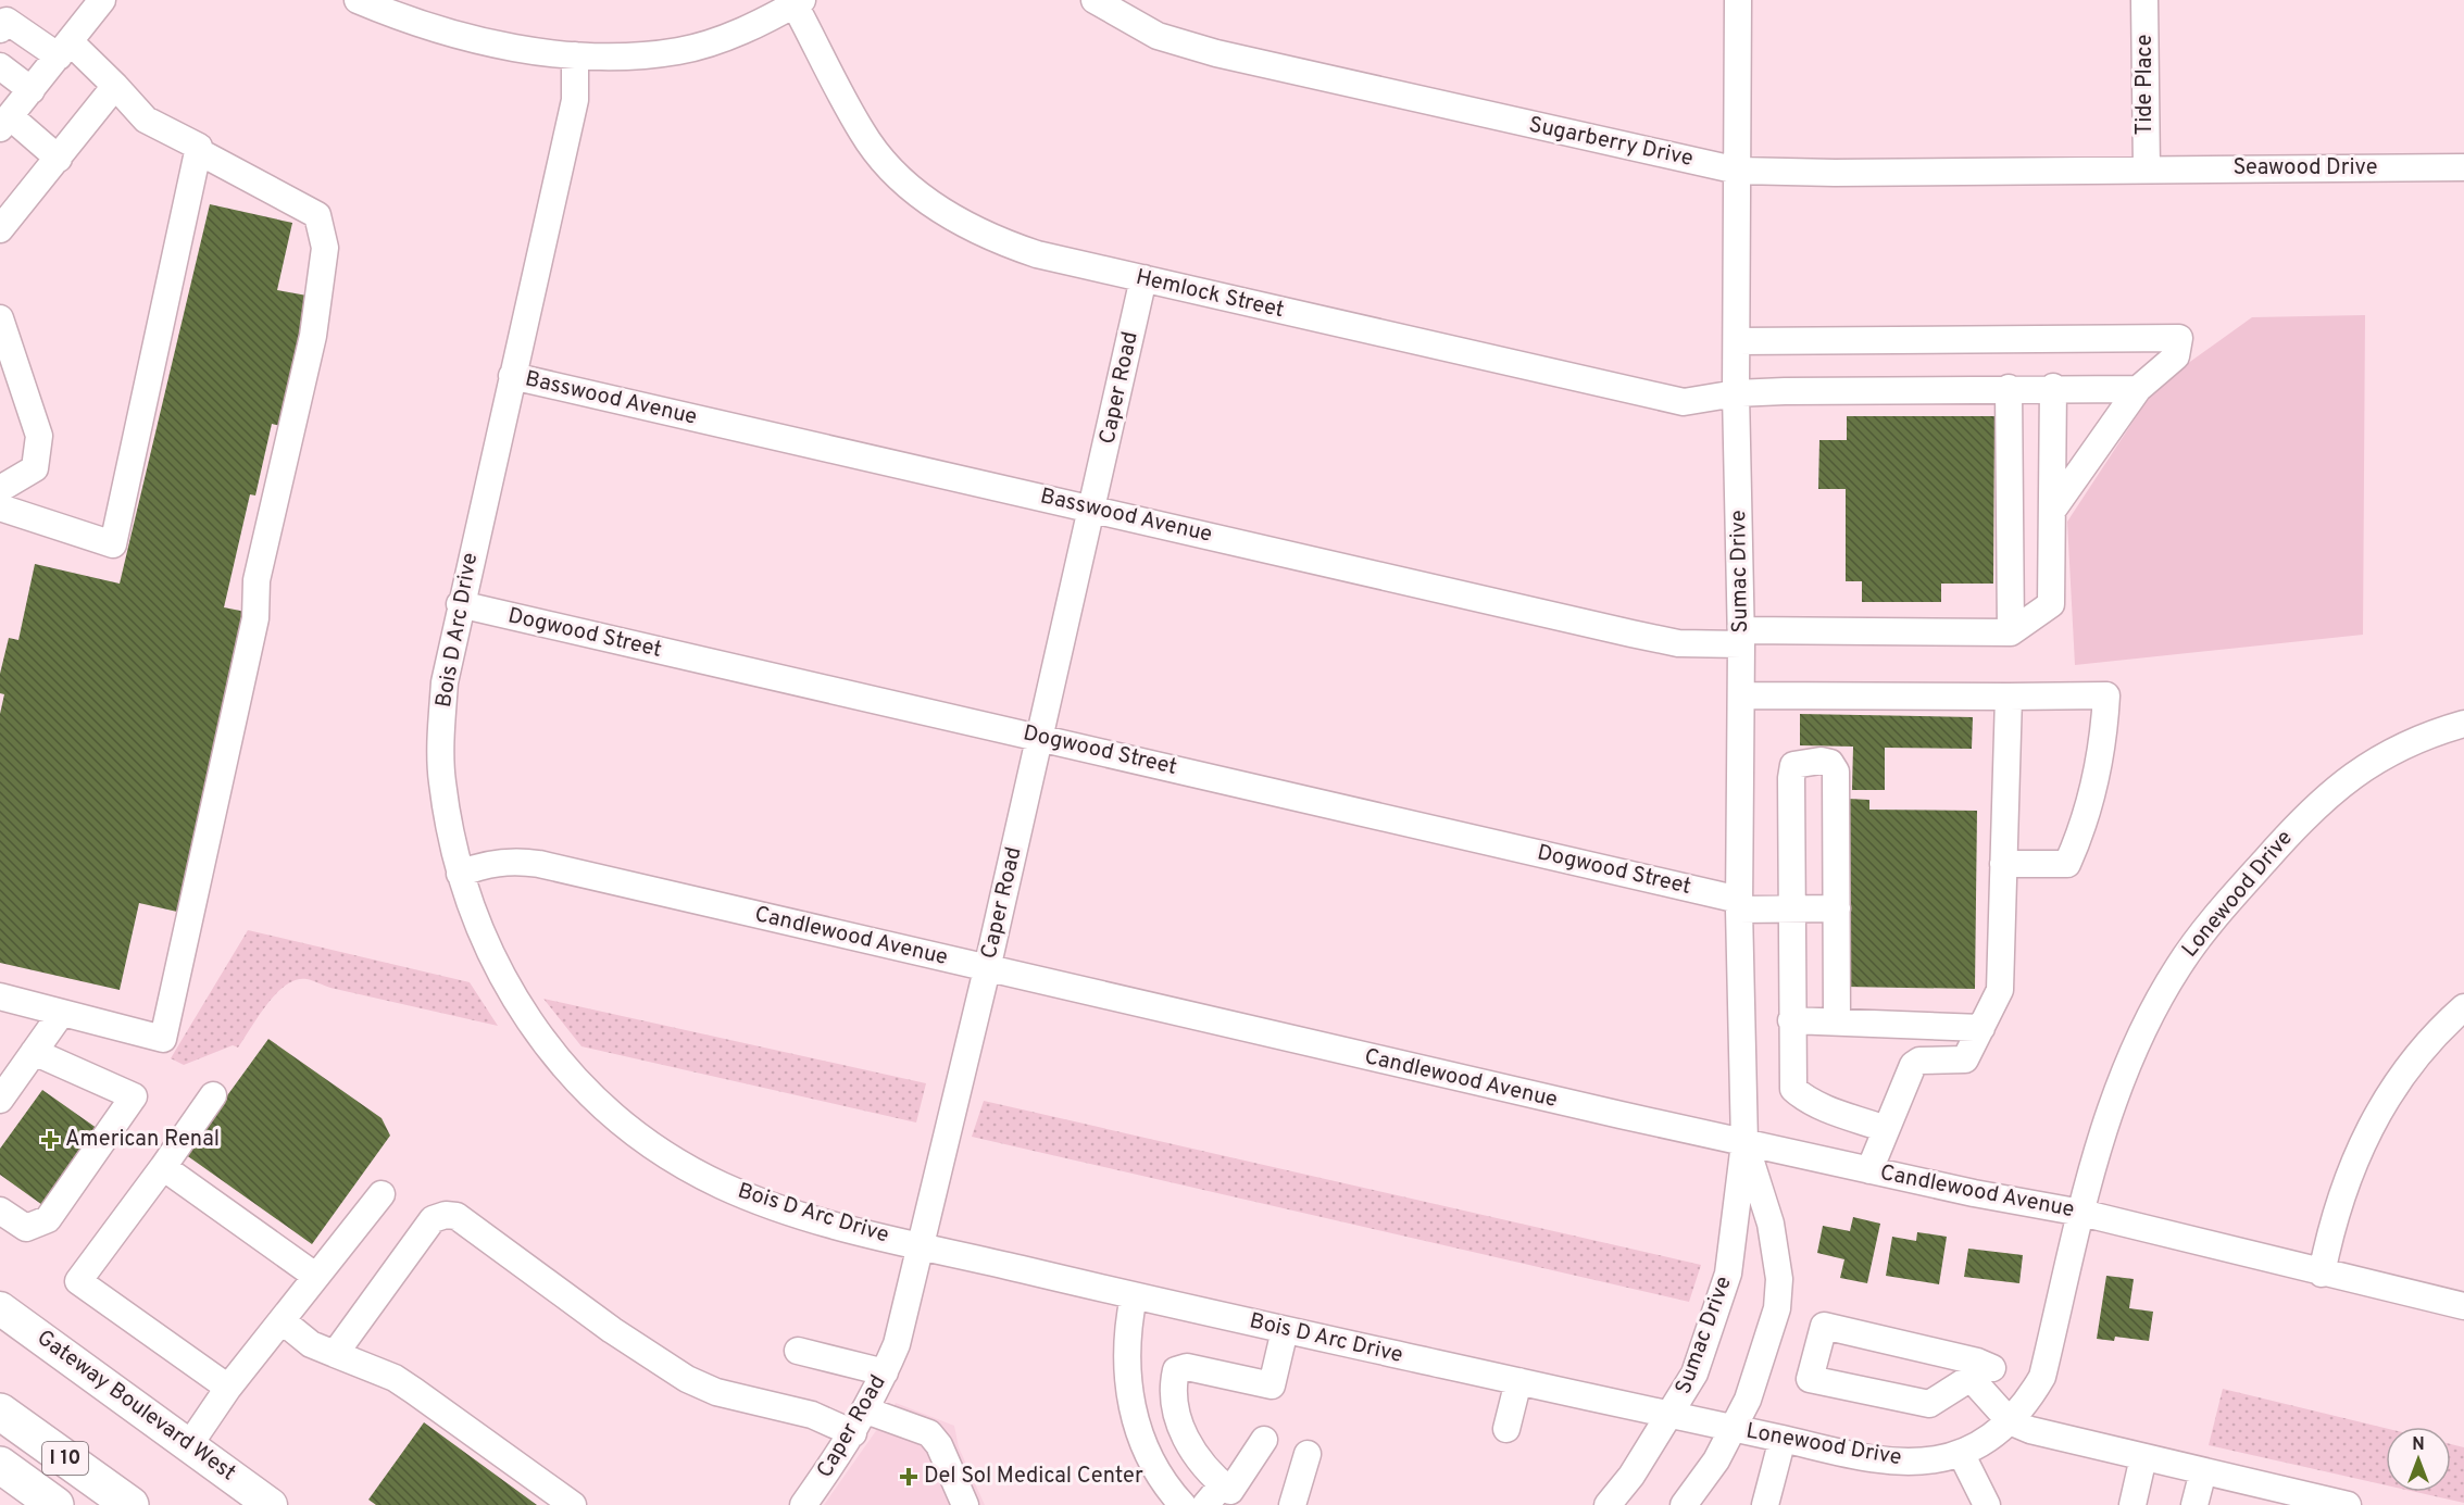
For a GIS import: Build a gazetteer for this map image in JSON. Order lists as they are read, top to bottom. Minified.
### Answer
{"streets":{"highway":["I 10"],"main road":["Gateway Boulevard West"],"street":["Tide Place","Sugarberry Drive","Seawood Drive","Hemlock Street","Caper Road","Basswood Avenue","Sumac Drive","Bois D Arc Drive","Dogwood Street","Lonewood Drive","Candlewood Avenue"]},"crossings":[["Tide Place","Sugarberry Drive"],["Tide Place","Seawood Drive"],["Sugarberry Drive","Seawood Drive"],["Sugarberry Drive","Sumac Drive"],["Hemlock Street","Caper Road"],["Hemlock Street","Sumac Drive"],["Caper Road","Basswood Avenue"],["Caper Road","Bois D Arc Drive"],["Caper Road","Dogwood Street"],["Caper Road","Candlewood Avenue"],["Basswood Avenue","Sumac Drive"],["Basswood Avenue","Bois D Arc Drive"],["Sumac Drive","Bois D Arc Drive"],["Sumac Drive","Dogwood Street"],["Sumac Drive","Lonewood Drive"],["Sumac Drive","Candlewood Avenue"],["Bois D Arc Drive","Dogwood Street"],["Bois D Arc Drive","Lonewood Drive"],["Bois D Arc Drive","Candlewood Avenue"],["Lonewood Drive","Candlewood Avenue"]],"places":{"health":["American Renal","Del Sol Medical Center"]},"north":"top"}
